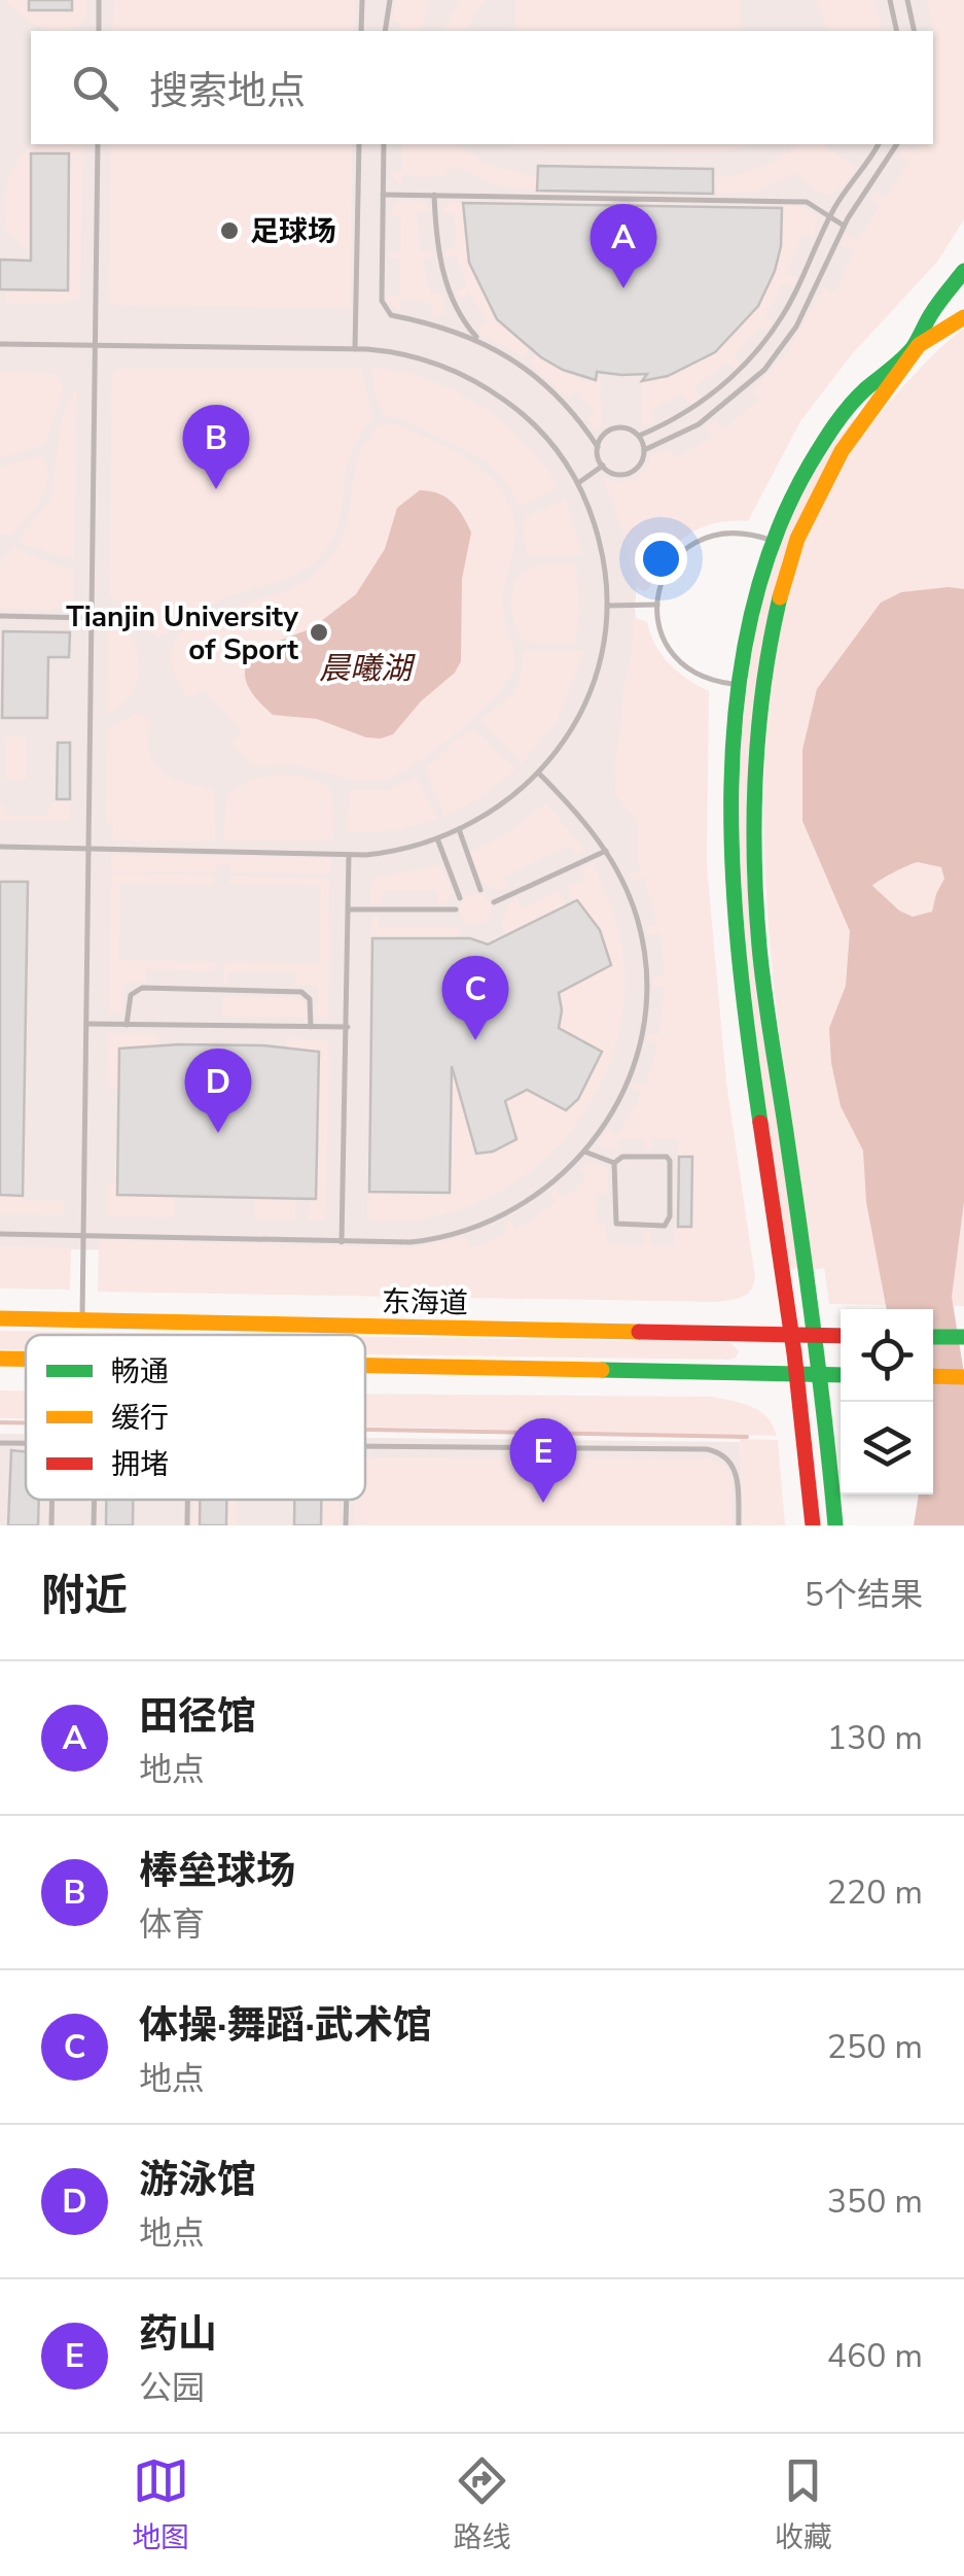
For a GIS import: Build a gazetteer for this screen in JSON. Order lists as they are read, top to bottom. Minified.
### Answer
{"streets":{"main road":["东海道"]},"water":["晨曦湖"],"places":["足球场","Tianjin University of Sport"],"legend":["畅通","缓行","拥堵"],"page":{"search":"搜索地点","pins":["A","B","C","D","E"],"heading":["附近","5个结果"],"list":[{"mark":"A","name":"田径馆","note":"地点","value":"130 m"},{"mark":"B","name":"棒垒球场","note":"体育","value":"220 m"},{"mark":"C","name":"体操·舞蹈·武术馆","note":"地点","value":"250 m"},{"mark":"D","name":"游泳馆","note":"地点","value":"350 m"},{"mark":"E","name":"药山","note":"公园","value":"460 m"}],"nav":["地图","路线","收藏"]}}
